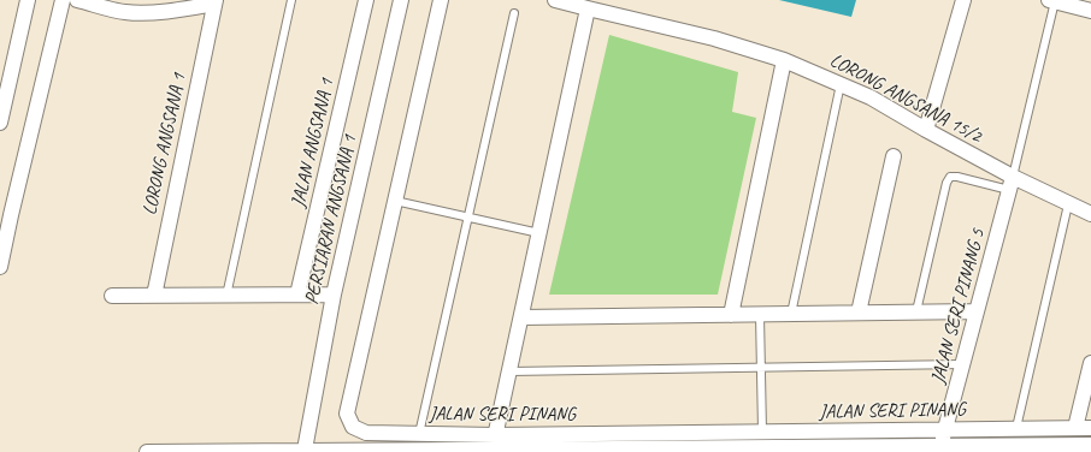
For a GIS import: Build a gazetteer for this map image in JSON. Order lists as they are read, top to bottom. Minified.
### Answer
{"streets":{"street":["LORONG ANGSANA 15/2","JALAN ANGSANA 1","LORONG ANGSANA 1","PERSIARAN ANGSANA 1","JALAN SERI PINANG 5","JALAN SERI PINANG"]},"crossings":[["LORONG ANGSANA 15/2","JALAN SERI PINANG 5"],["PERSIARAN ANGSANA 1","JALAN SERI PINANG"],["JALAN SERI PINANG 5","JALAN SERI PINANG"]]}
